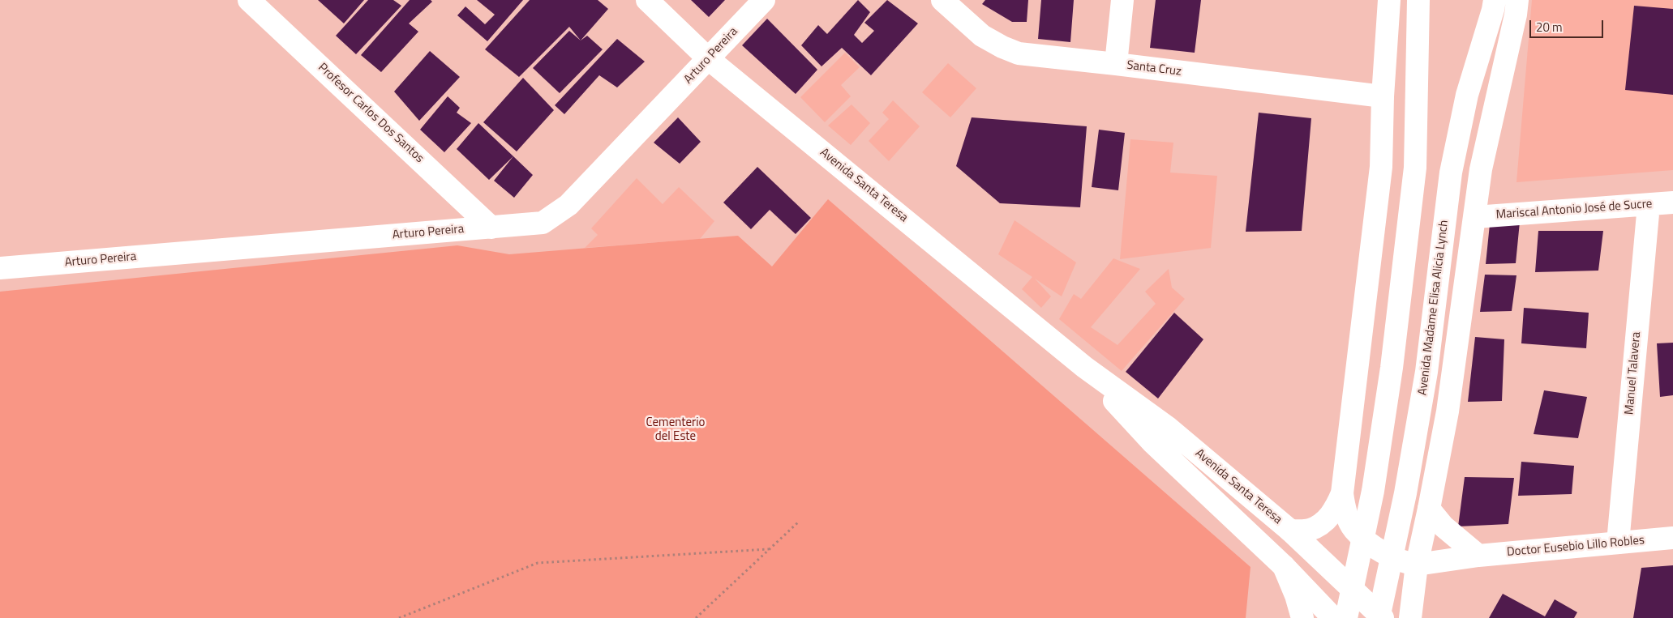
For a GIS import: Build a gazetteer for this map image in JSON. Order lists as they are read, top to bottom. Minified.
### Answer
{"streets":{"main road":["Arturo Pereira","Santa Cruz","Profesor Carlos Dos Santos","Avenida Santa Teresa","Mariscal Antonio José de Sucre","Avenida Madame Elisa Alicia Lynch","Manuel Talavera","Doctor Eusebio Lillo Robles"]},"crossings":[["Arturo Pereira","Profesor Carlos Dos Santos"],["Arturo Pereira","Avenida Santa Teresa"],["Mariscal Antonio José de Sucre","Manuel Talavera"],["Manuel Talavera","Doctor Eusebio Lillo Robles"]],"parks":["Cementerio del Este"],"scale_bar":"20 m"}
